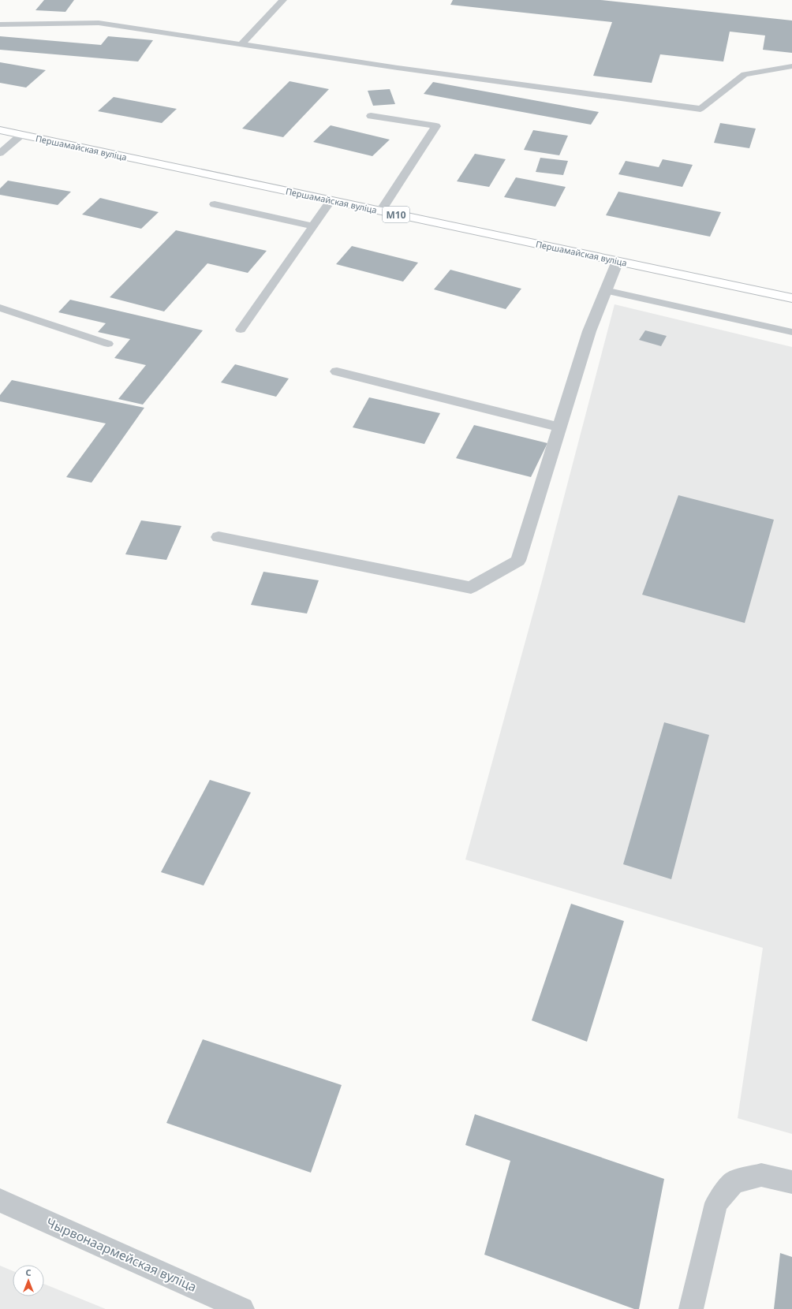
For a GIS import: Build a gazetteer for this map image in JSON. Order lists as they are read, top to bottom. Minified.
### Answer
{"streets":{"main road":["Першамайская вуліца","М10"],"street":["Чырвонаармейская вуліца"]},"north":"top"}
